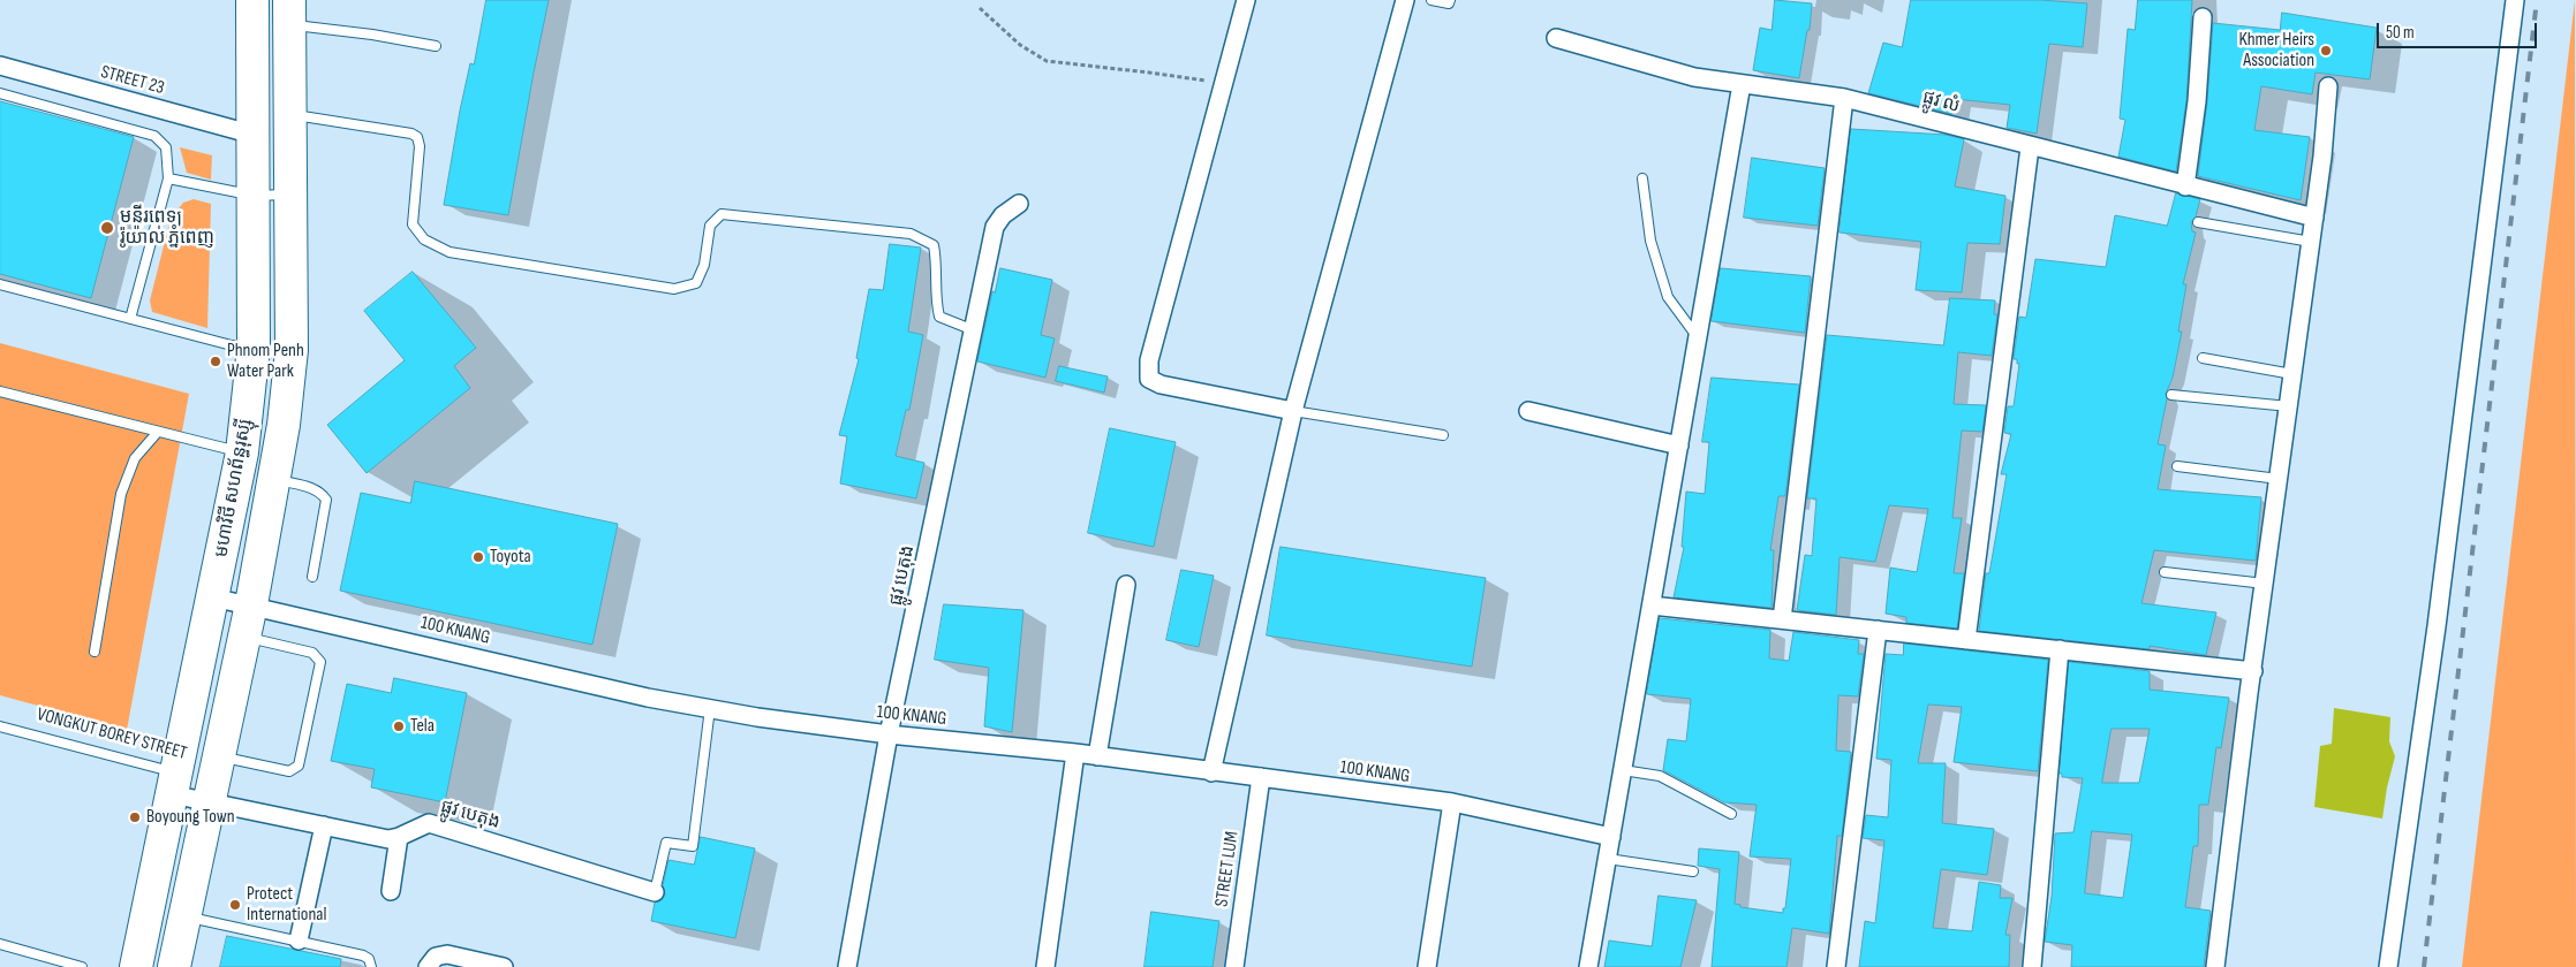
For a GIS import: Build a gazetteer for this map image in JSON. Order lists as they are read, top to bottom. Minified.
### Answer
{"streets":{"highway":["មហាវិថី សហព័ន្ធរុស្ស៊ី"],"street":["STREET 23","ផ្លូវ លំ","ផ្លូវ បេតុង","100 KNANG","VONGKUT BOREY STREET","STREET LUM"]},"crossings":[["STREET 23","មហាវិថី សហព័ន្ធរុស្ស៊ី"],["មហាវិថី សហព័ន្ធរុស្ស៊ី","ផ្លូវ បេតុង"],["មហាវិថី សហព័ន្ធរុស្ស៊ី","100 KNANG"],["មហាវិថី សហព័ន្ធរុស្ស៊ី","VONGKUT BOREY STREET"],["ផ្លូវ បេតុង","100 KNANG"],["ផ្លូវ បេតុង","VONGKUT BOREY STREET"],["100 KNANG","STREET LUM"]],"places":["Khmer Heirs Association","មន្ទីរពេទ្យ រ៉ូយ៉ាល់ ភ្នំពេញ","Phnom Penh Water Park","Toyota","Tela","Boyoung Town","Protect International"],"scale_bar":"50 m"}
